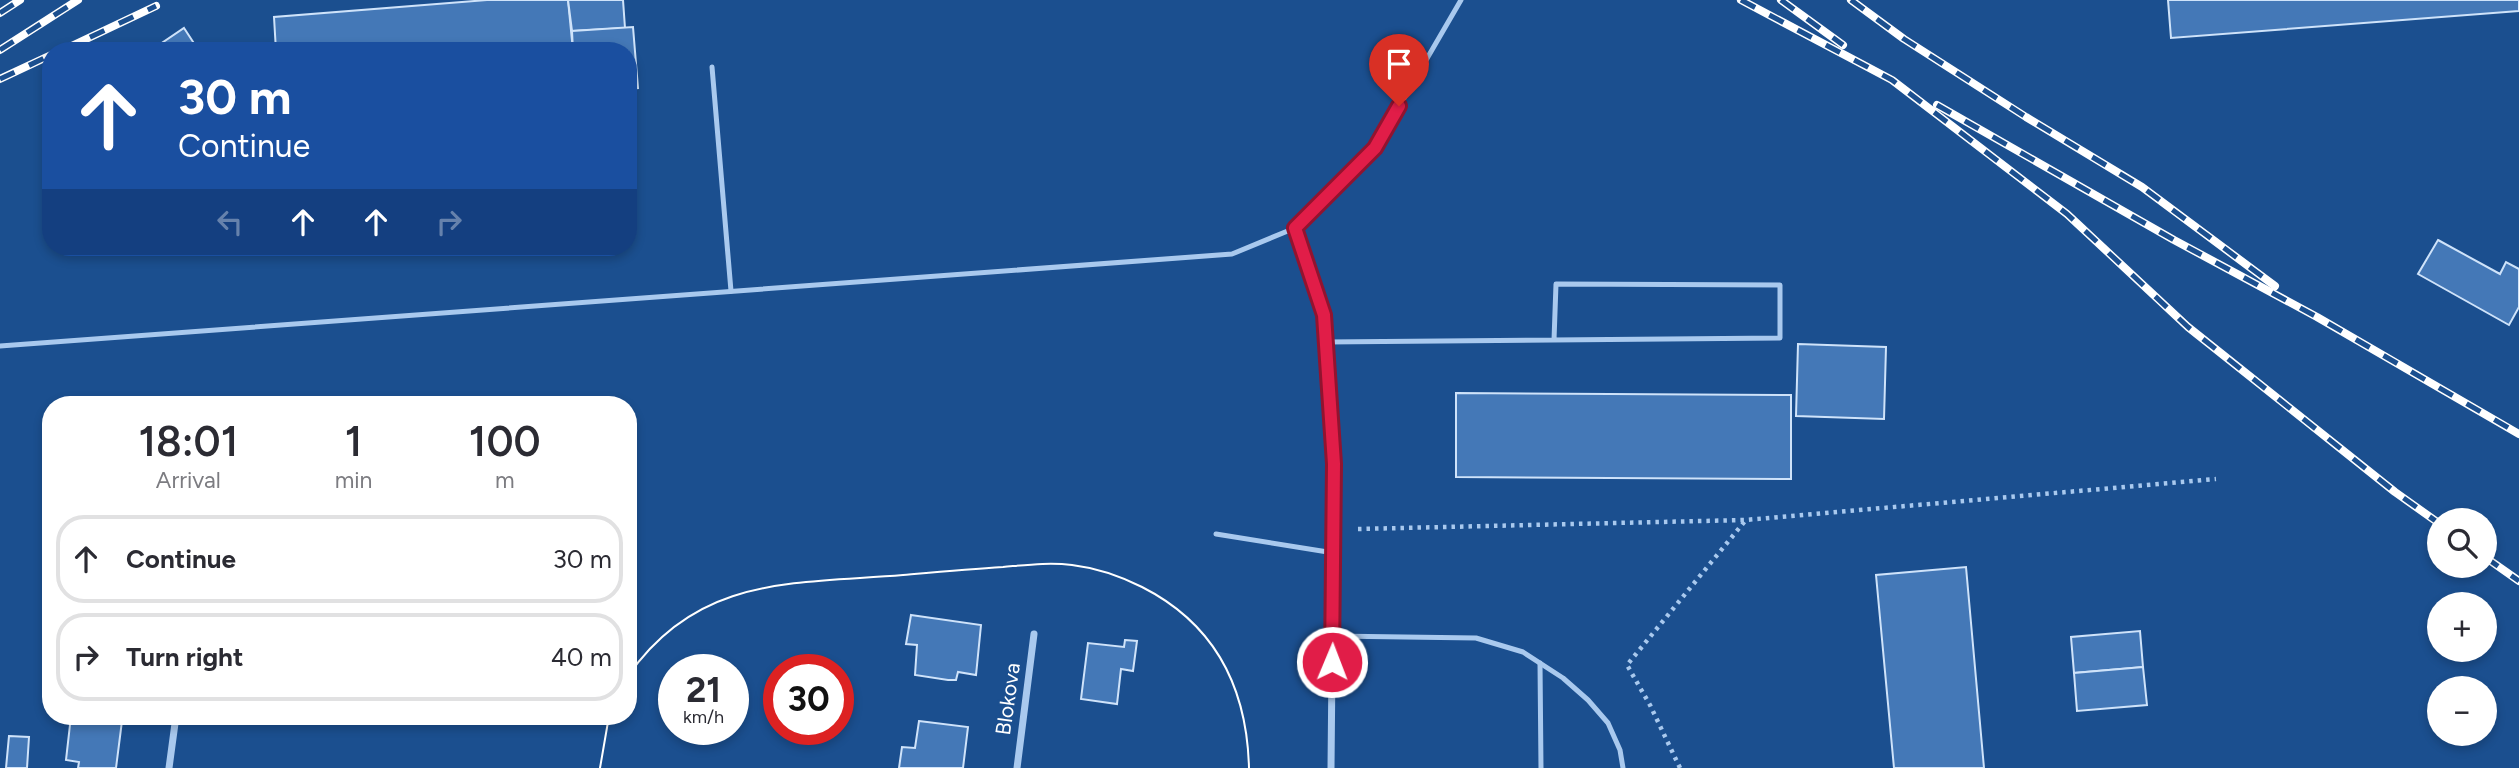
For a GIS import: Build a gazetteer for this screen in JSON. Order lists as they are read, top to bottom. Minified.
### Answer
{"streets":{"street":["Blokova"]},"page":{"turn":["30 m","Continue"],"eta":["18:01","Arrival","1","min","100","m"],"map_buttons":["+","−"],"list":[{"name":"Continue","value":"30 m"},{"name":"Turn right","value":"40 m"}],"speed":"21 km/h","limit":"30"}}
